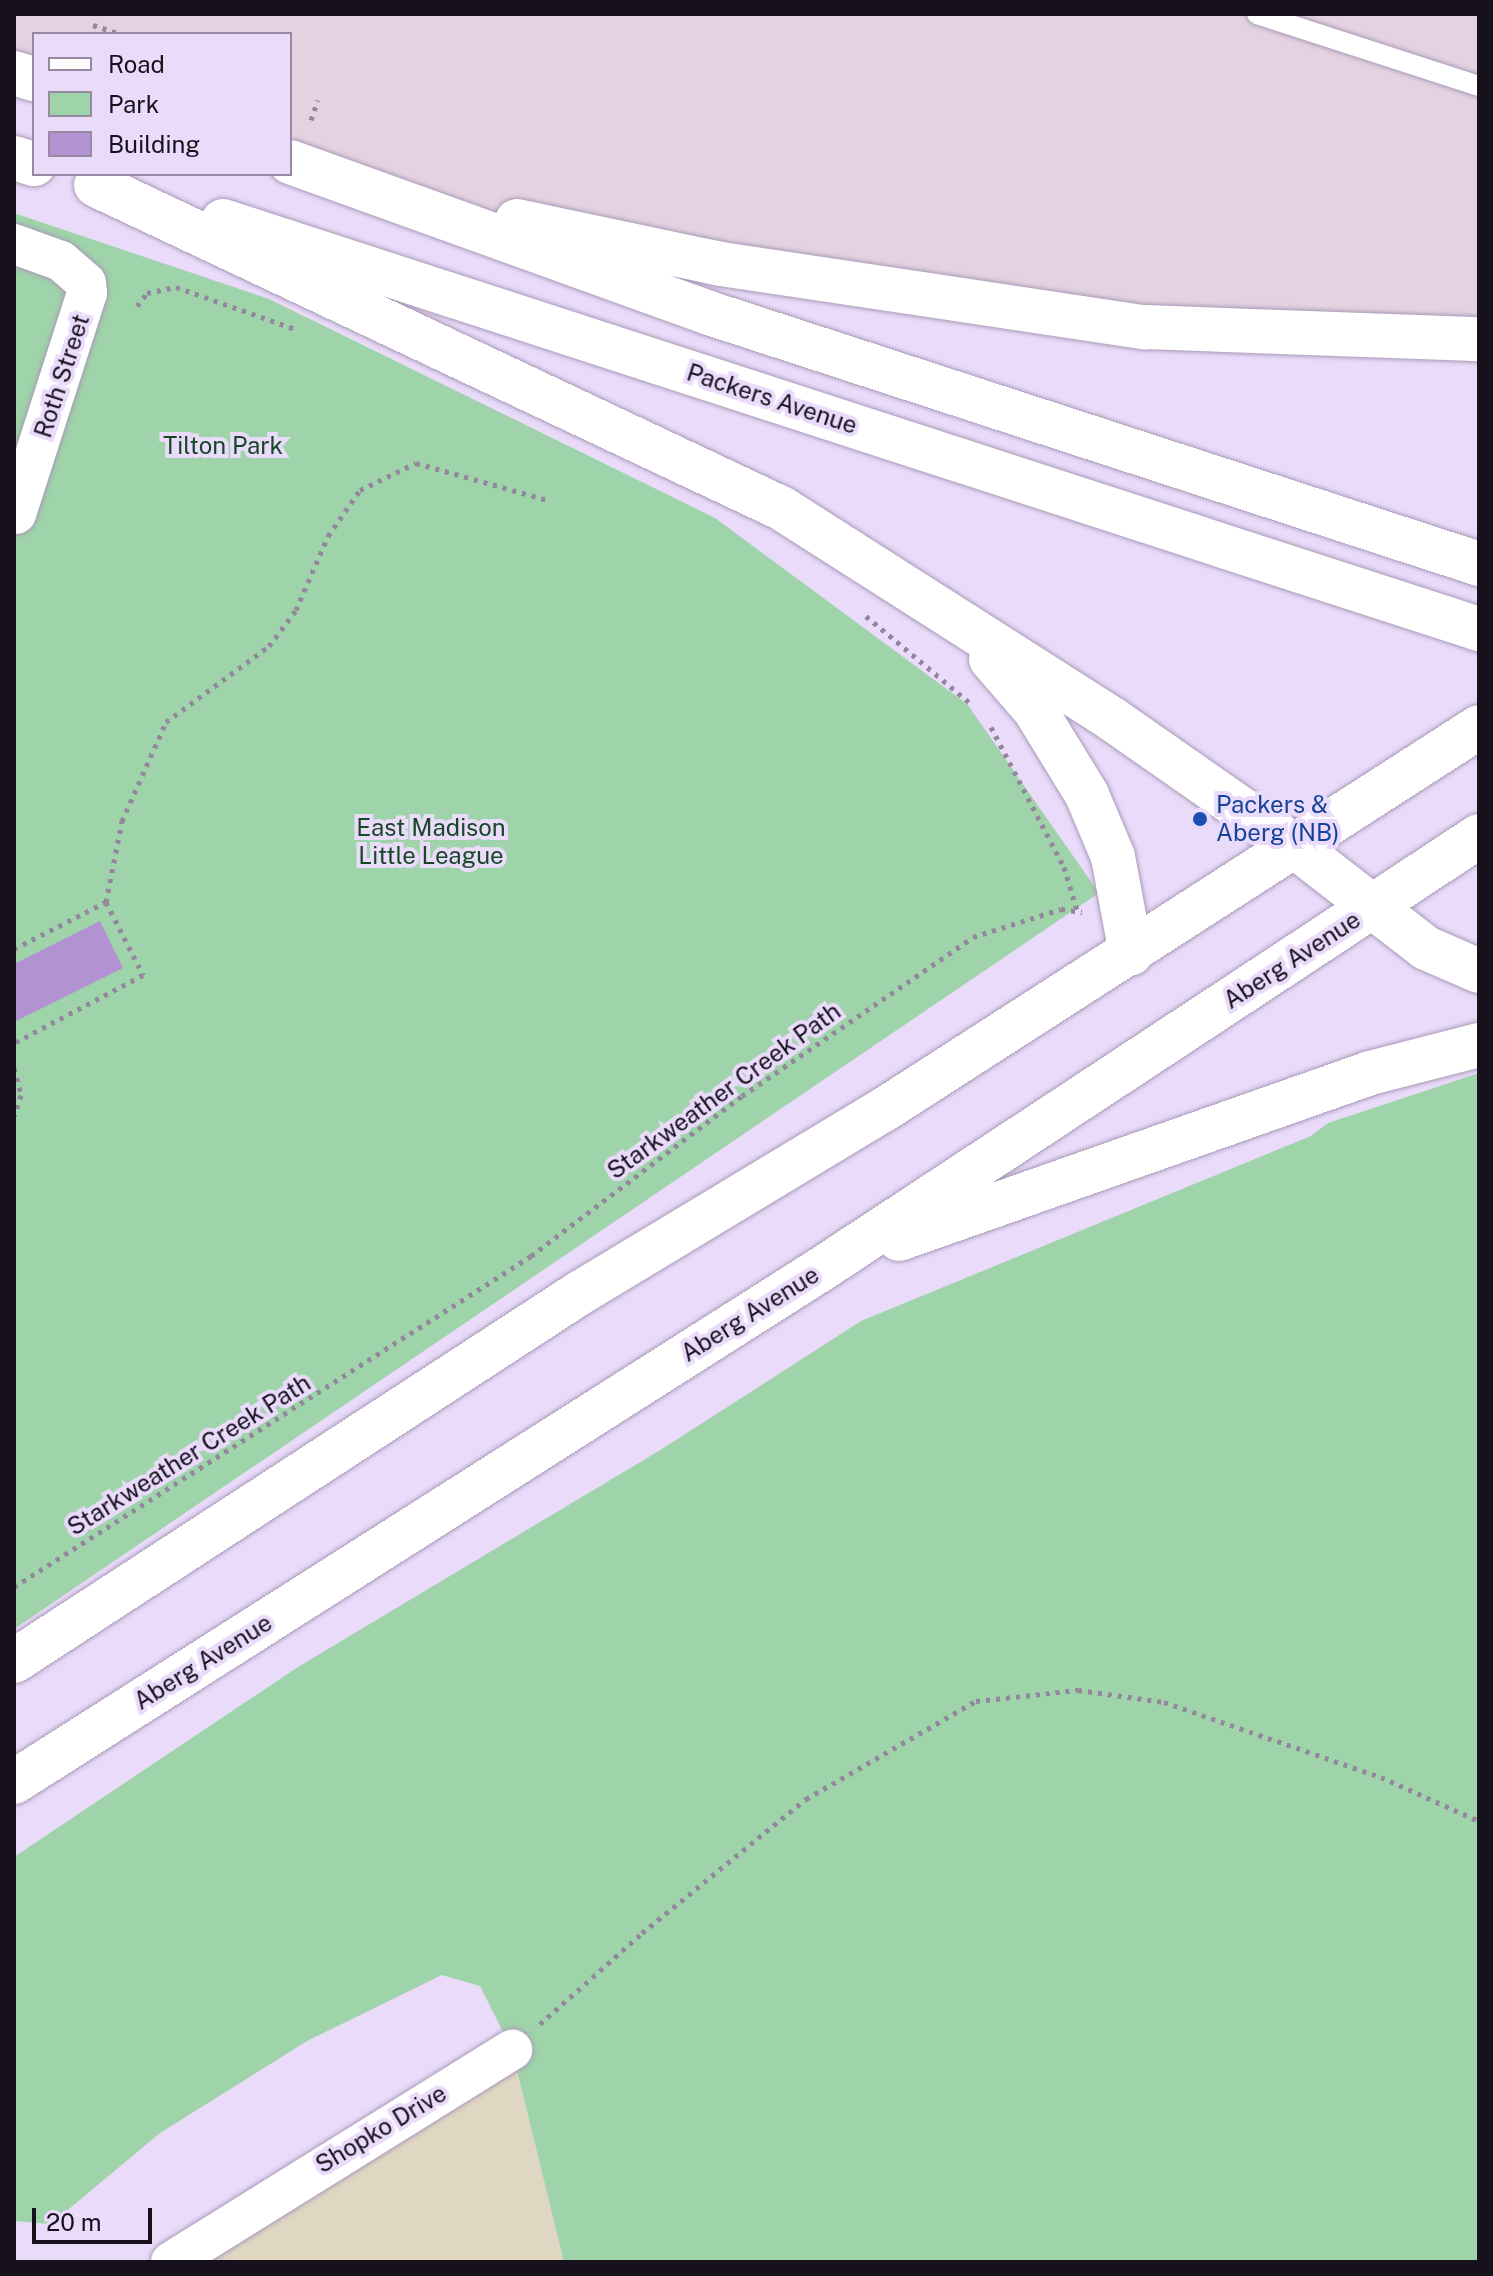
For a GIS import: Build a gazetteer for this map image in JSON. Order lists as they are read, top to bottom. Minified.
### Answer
{"streets":{"main road":["Packers Avenue","Aberg Avenue"],"street":["Roth Street","Shopko Drive"],"path":["Starkweather Creek Path"]},"parks":["Tilton Park","East Madison Little League"],"places":["Packers & Aberg (NB)"],"legend":["Road","Park","Building"],"scale_bar":"20 m"}
